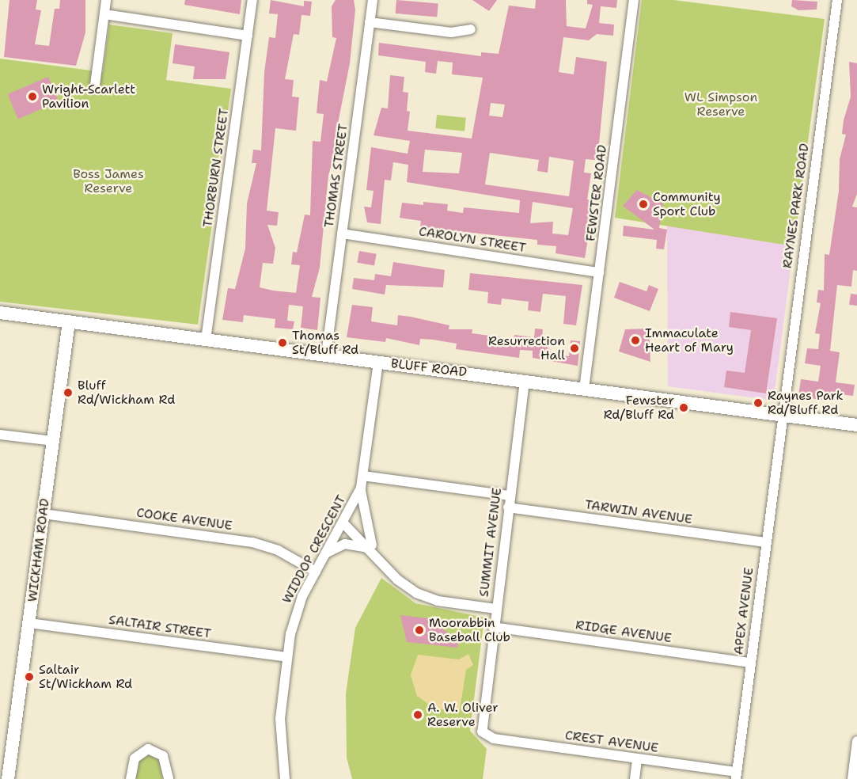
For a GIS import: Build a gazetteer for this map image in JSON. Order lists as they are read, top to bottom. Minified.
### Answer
{"streets":{"main road":["BLUFF ROAD","WICKHAM ROAD"],"street":["THORBURN STREET","THOMAS STREET","FEWSTER ROAD","RAYNES PARK ROAD","CAROLYN STREET","TARWIN AVENUE","COOKE AVENUE","SUMMIT AVENUE","WIDDOP CRESCENT","APEX AVENUE","SALTAIR STREET","RIDGE AVENUE","CREST AVENUE"]},"crossings":[["THORBURN STREET","BLUFF ROAD"],["THOMAS STREET","CAROLYN STREET"],["THOMAS STREET","BLUFF ROAD"],["FEWSTER ROAD","CAROLYN STREET"],["FEWSTER ROAD","BLUFF ROAD"],["RAYNES PARK ROAD","BLUFF ROAD"],["RAYNES PARK ROAD","APEX AVENUE"],["BLUFF ROAD","SUMMIT AVENUE"],["BLUFF ROAD","WIDDOP CRESCENT"],["BLUFF ROAD","WICKHAM ROAD"],["BLUFF ROAD","APEX AVENUE"],["TARWIN AVENUE","SUMMIT AVENUE"],["TARWIN AVENUE","APEX AVENUE"],["COOKE AVENUE","WIDDOP CRESCENT"],["COOKE AVENUE","WICKHAM ROAD"],["SUMMIT AVENUE","RIDGE AVENUE"],["SUMMIT AVENUE","CREST AVENUE"],["WIDDOP CRESCENT","SALTAIR STREET"],["WICKHAM ROAD","SALTAIR STREET"],["APEX AVENUE","RIDGE AVENUE"],["APEX AVENUE","CREST AVENUE"]],"parks":["WL Simpson Reserve","Boss James Reserve"],"places":["Wright-Scarlett Pavilion","Community Sport Club","Immaculate Heart of Mary","Thomas St/Bluff Rd","Resurrection Hall","Bluff Rd/Wickham Rd","Raynes Park Rd/Bluff Rd","Fewster Rd/Bluff Rd","Moorabbin Baseball Club","Saltair St/Wickham Rd","A. W. Oliver Reserve"]}
